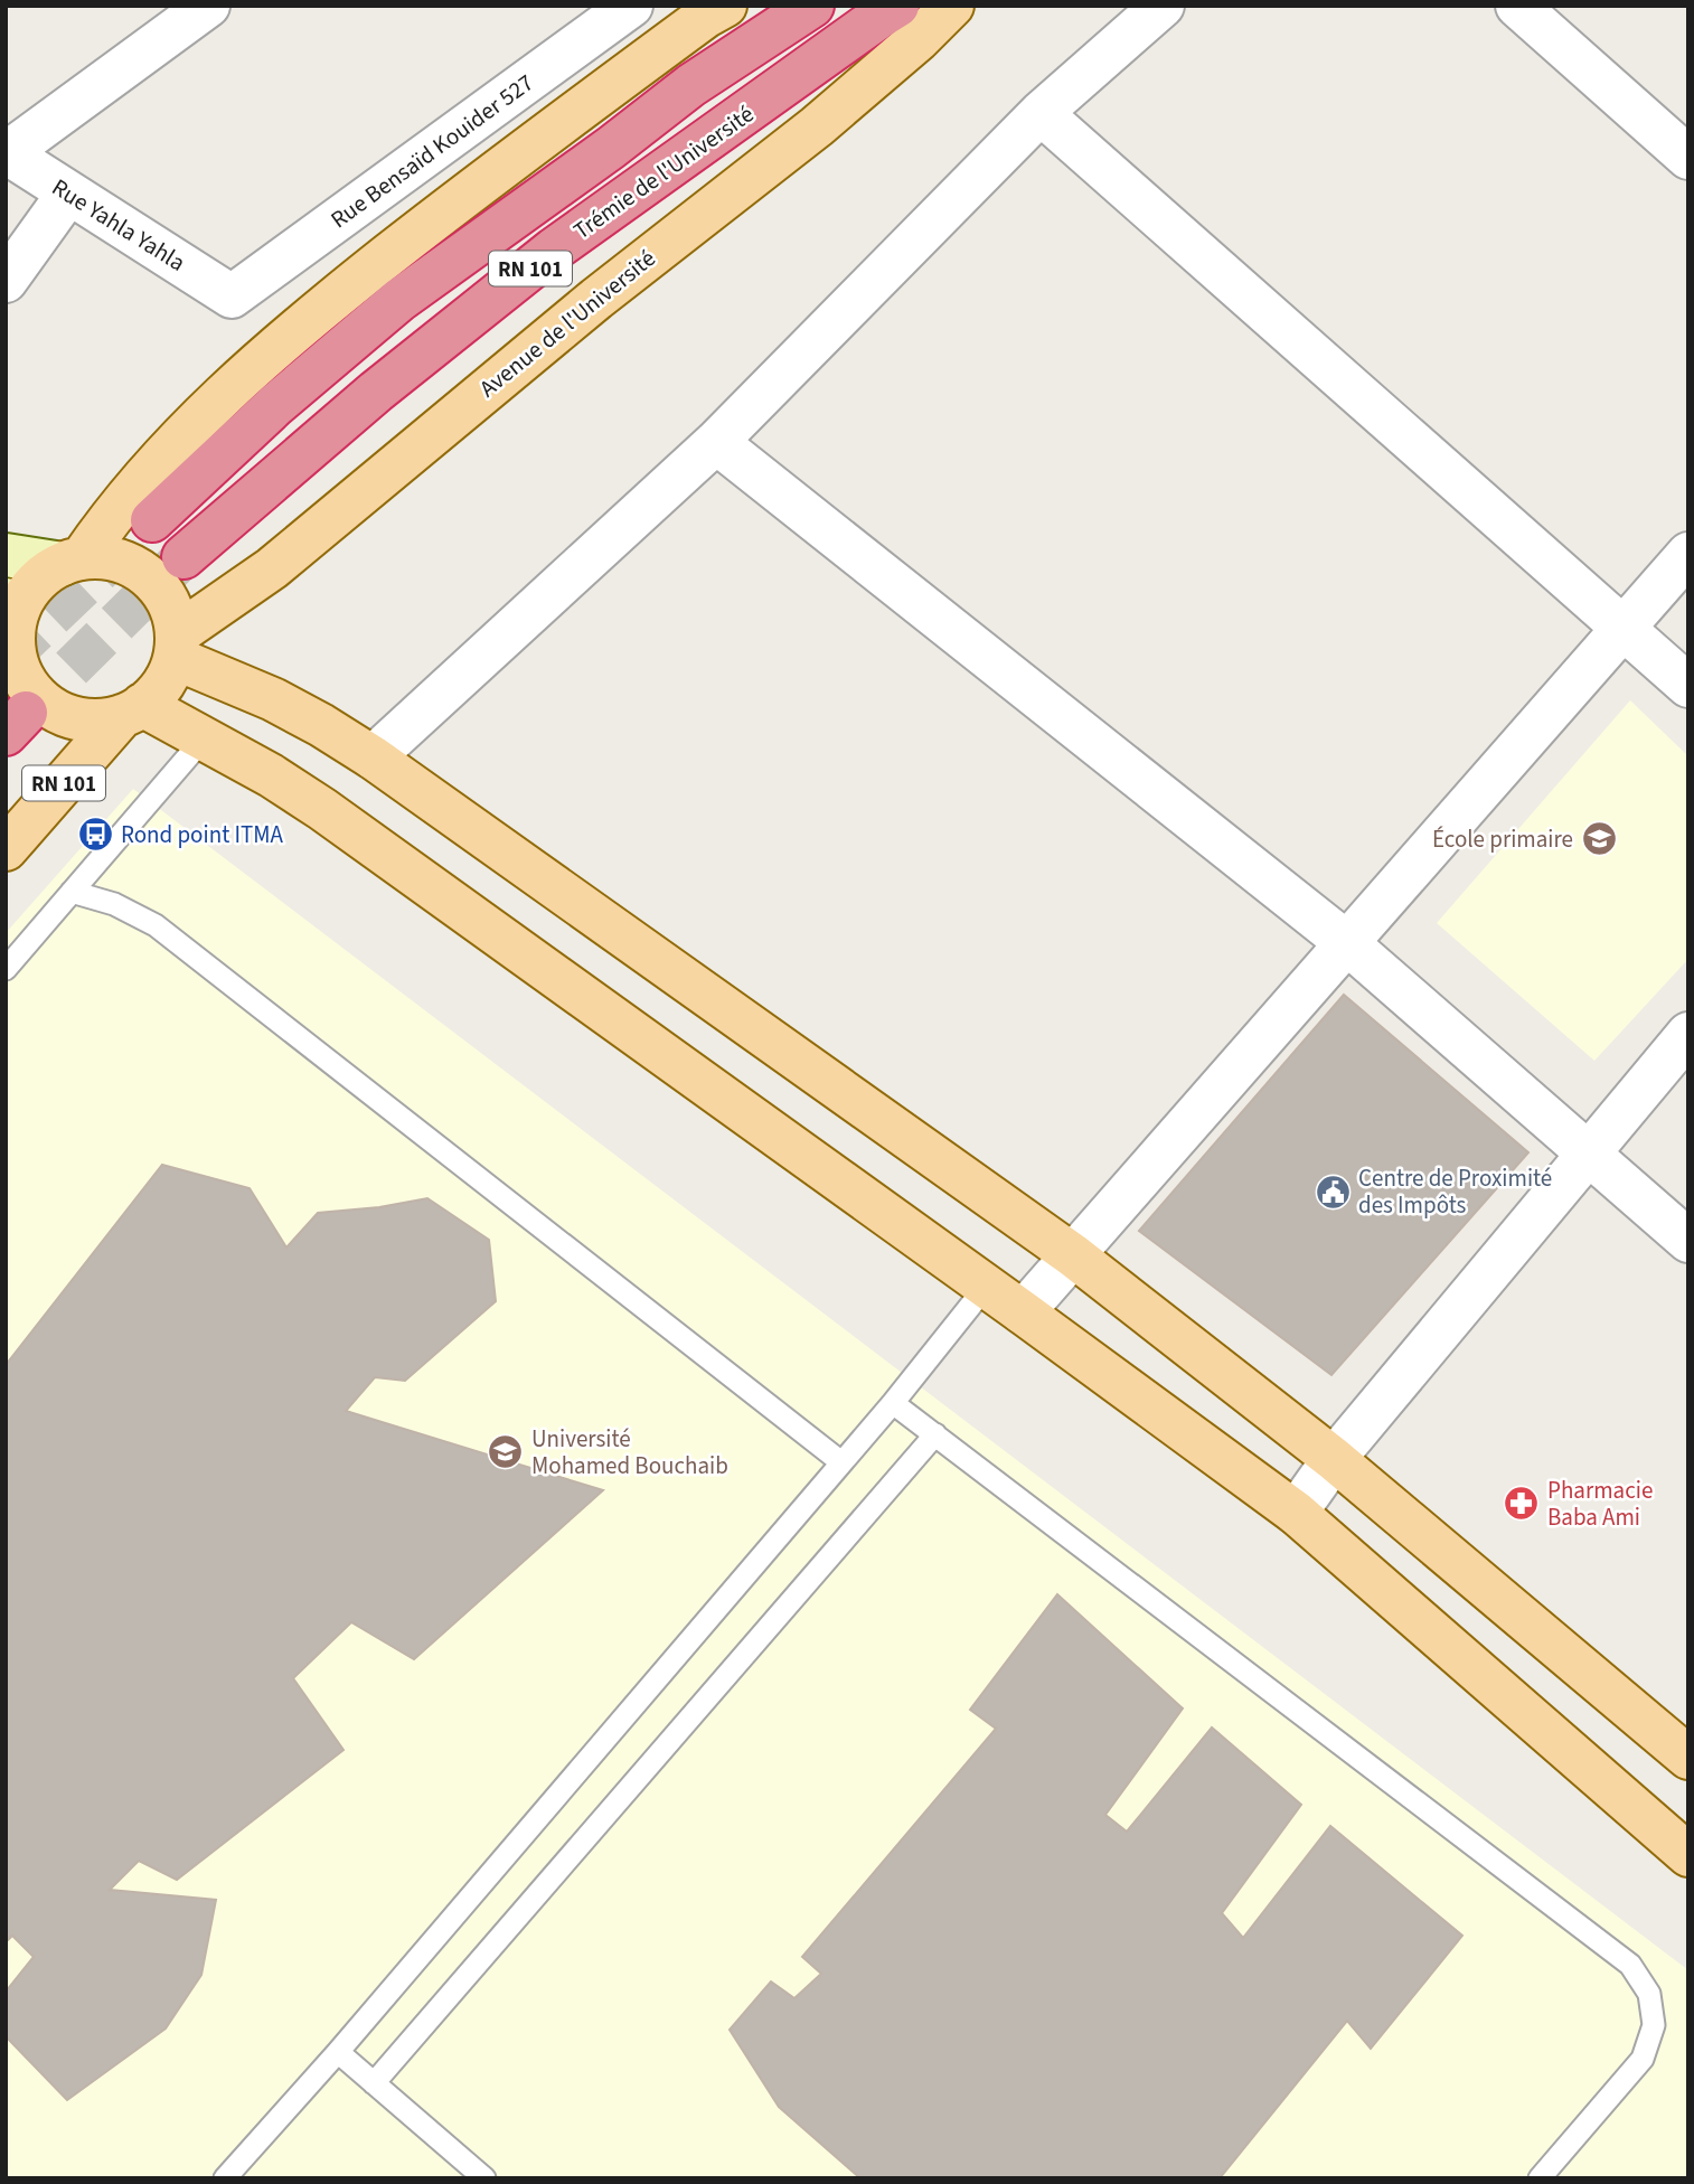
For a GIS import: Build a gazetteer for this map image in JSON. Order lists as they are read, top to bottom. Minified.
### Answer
{"streets":{"highway":["Trémie de l'Université","RN 101"],"main road":["Avenue de l'Université"],"street":["Rue Bensaïd Kouider 527","Rue Yahla Yahla"]},"crossings":[["Rue Bensaïd Kouider 527","Rue Yahla Yahla"],["RN 101","Avenue de l'Université"]],"places":{"bus stop":["Rond point ITMA"],"school or university":["École primaire","Université Mohamed Bouchaib"],"public building":["Centre de Proximité des Impôts"],"pharmacy":["Pharmacie Baba Ami"]}}
